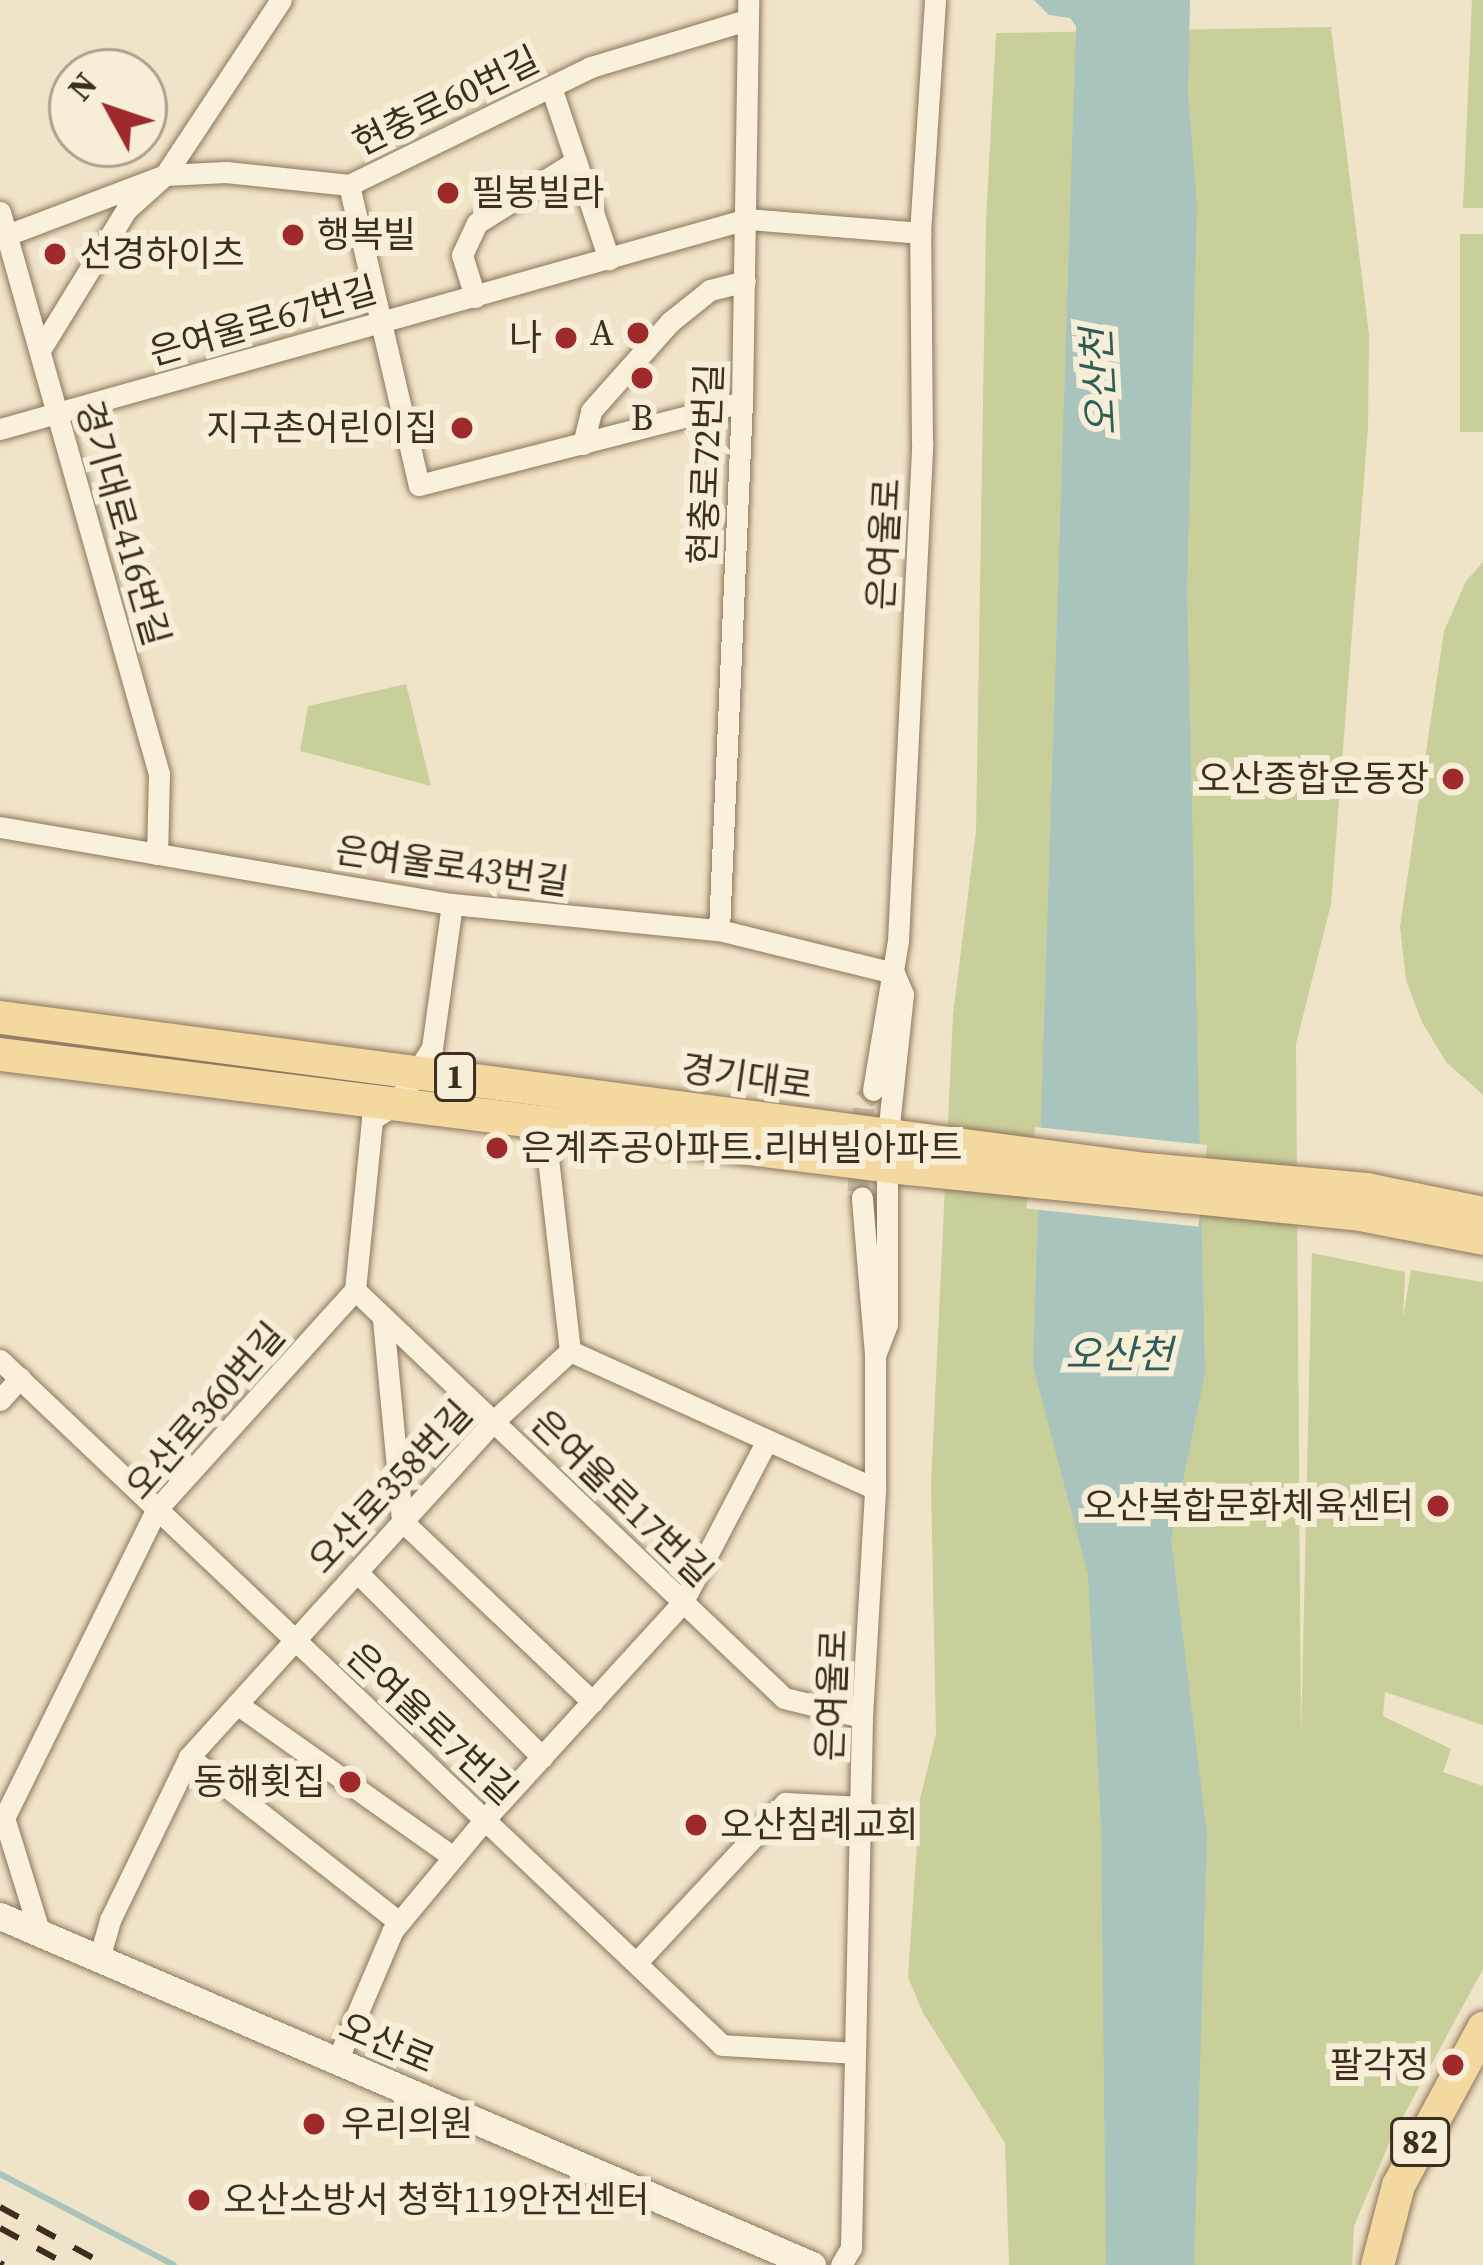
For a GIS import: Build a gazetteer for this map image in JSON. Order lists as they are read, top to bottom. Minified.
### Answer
{"streets":{"main road":["1","경기대로","82"],"street":["현충로60번길","은여울로67번길","현충로72번길","경기대로416번길","은여울로","은여울로43번길","오산로360번길","오산로358번길","은여울로17번길","은여울로7번길","오산로"]},"crossings":[["현충로60번길","현충로72번길"],["현충로60번길","경기대로416번길"],["은여울로67번길","현충로72번길"],["은여울로67번길","경기대로416번길"],["은여울로67번길","은여울로"],["현충로72번길","은여울로43번길"],["경기대로416번길","은여울로43번길"],["은여울로","은여울로43번길"],["은여울로","은여울로17번길"],["은여울로","은여울로7번길"],["오산로360번길","은여울로17번길"],["오산로360번길","은여울로7번길"],["오산로360번길","오산로"],["오산로358번길","은여울로17번길"],["오산로358번길","은여울로7번길"],["오산로358번길","오산로"]],"water":["오산천"],"places":["필봉빌라","행복빌","선경하이츠","A","나","B","지구촌어린이집","오산종합운동장","은계주공아파트.리버빌아파트","오산복합문화체육센터","동해횟집","오산침례교회","팔각정","우리의원","오산소방서 청학119안전센터"],"north":"top left"}
